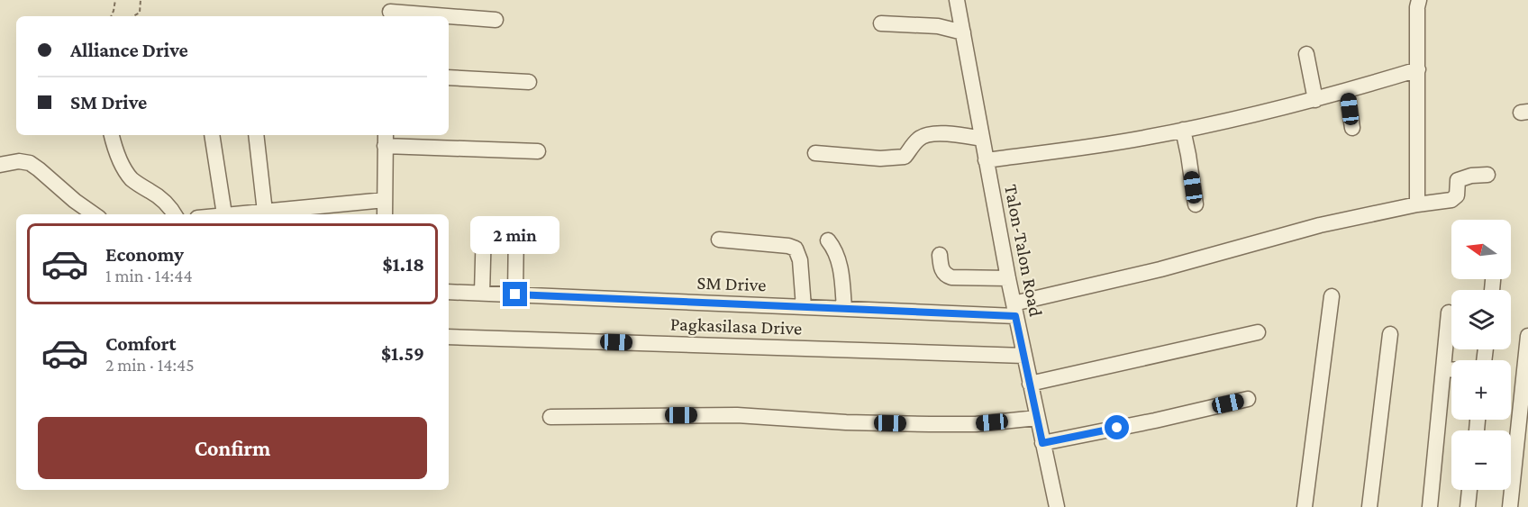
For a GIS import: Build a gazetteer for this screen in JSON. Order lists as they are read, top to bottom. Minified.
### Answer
{"streets":{"street":["Talon-Talon Road","SM Drive","Pagkasilasa Drive"]},"crossings":[["Talon-Talon Road","SM Drive"],["Talon-Talon Road","Pagkasilasa Drive"]],"north":"left","page":{"banner":["Alliance Drive","SM Drive"],"bubble":"2 min","map_buttons":["+","−"],"list":[{"name":"Economy","note":"1 min · 14:44","value":"$1.18"},{"name":"Comfort","note":"2 min · 14:45","value":"$1.59"}],"buttons":"Confirm"}}
